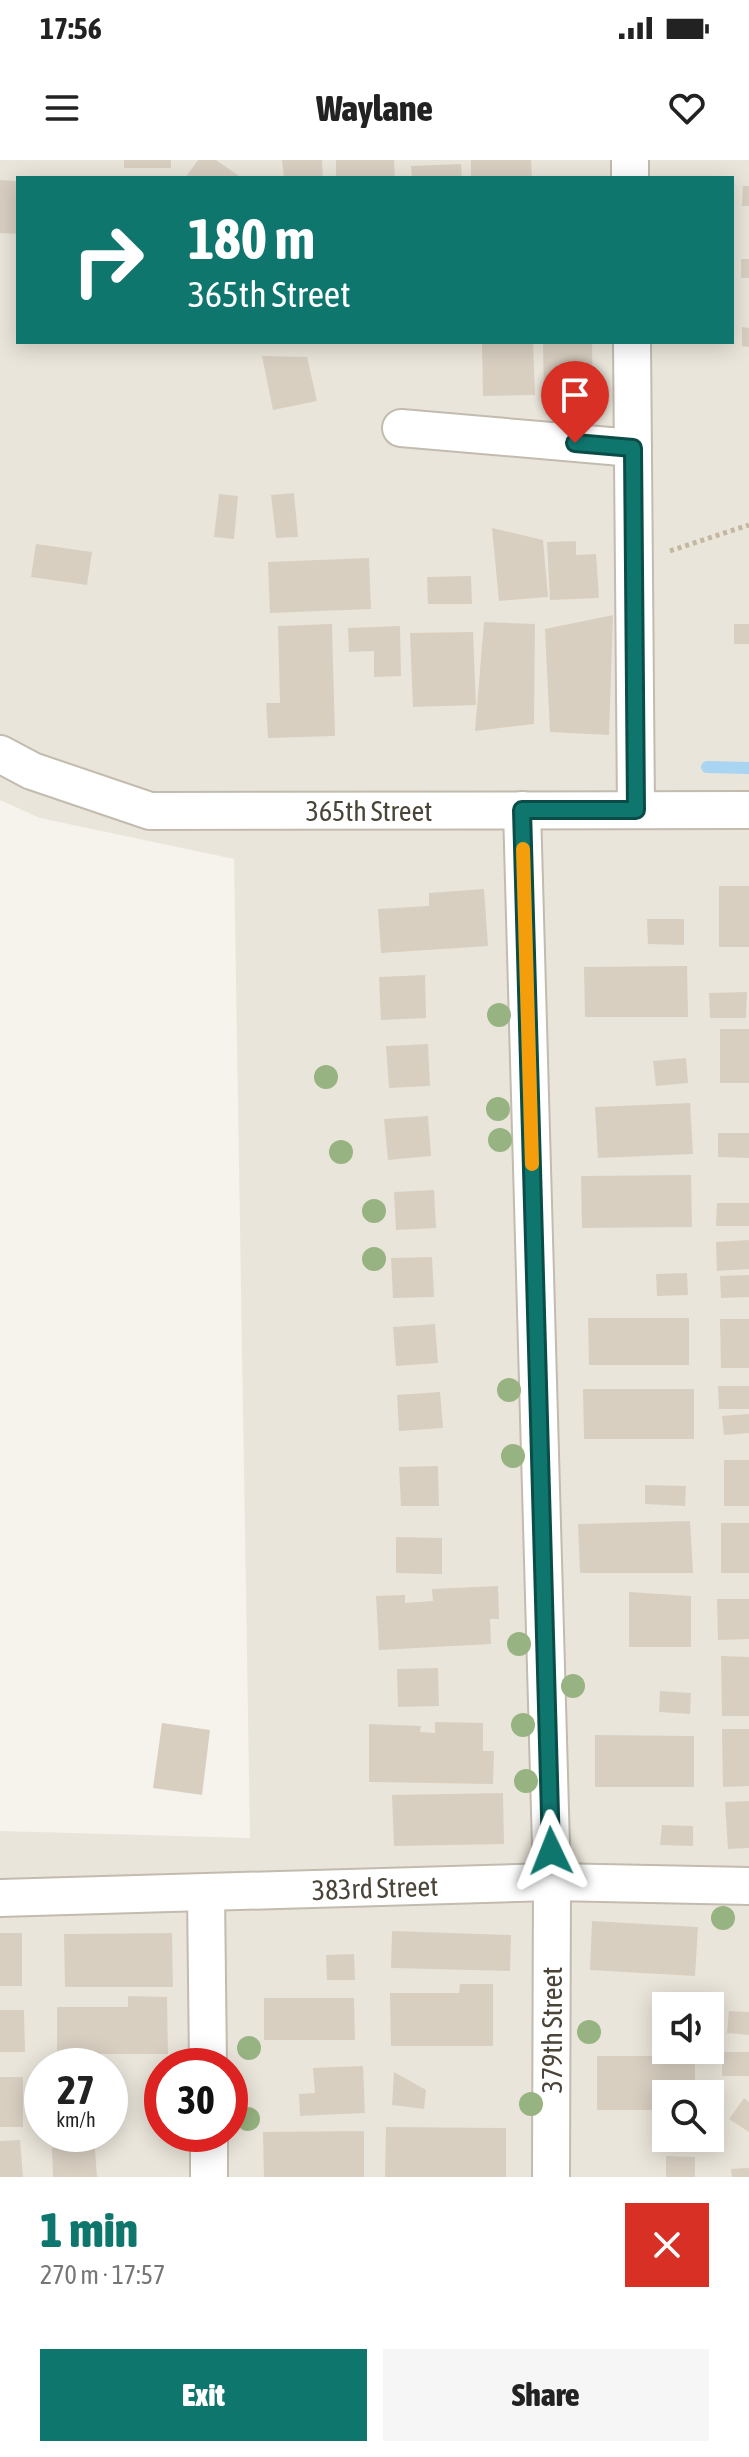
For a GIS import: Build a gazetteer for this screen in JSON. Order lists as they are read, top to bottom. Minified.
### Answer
{"streets":{"street":["365th Street","383rd Street","379th Street"]},"crossings":[["365th Street","379th Street"],["383rd Street","379th Street"]],"page":{"status":"17:56","header":"Waylane","turn":["180 m","365th Street"],"speed":"27 km/h","limit":"30","heading":["1 min","270 m · 17:57"],"buttons":["Exit","Share"]}}
